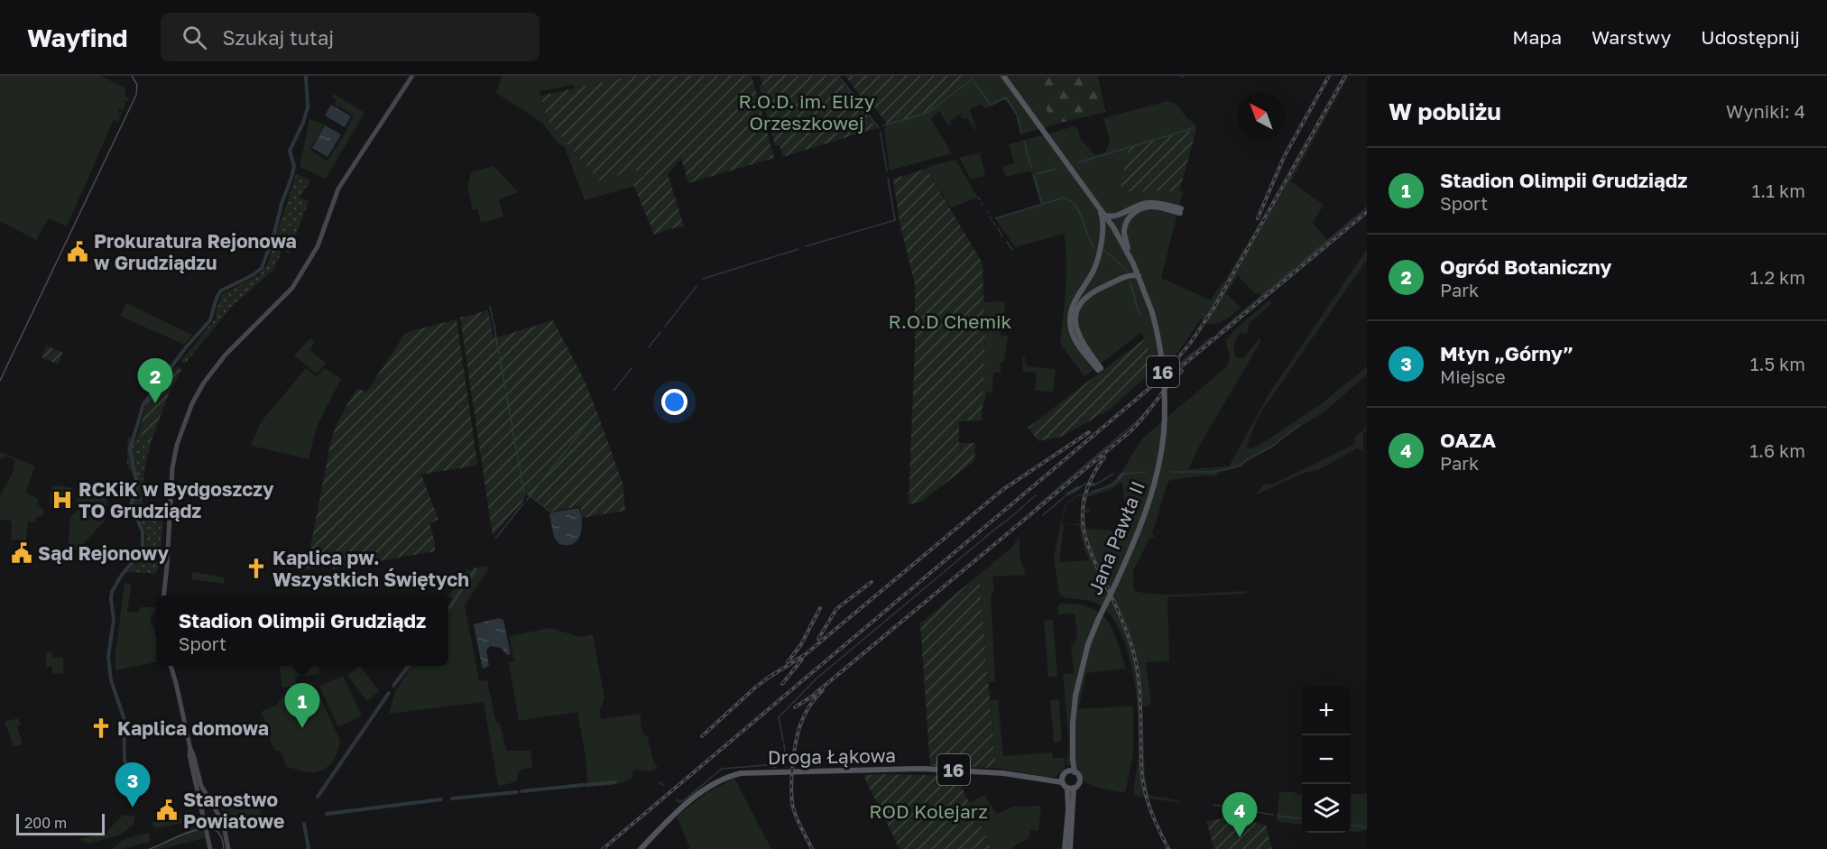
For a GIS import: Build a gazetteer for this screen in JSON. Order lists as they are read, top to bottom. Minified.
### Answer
{"streets":{"main road":["16","Jana Pawła II","Droga Łąkowa"]},"crossings":[["16","Jana Pawła II"],["16","Droga Łąkowa"],["Jana Pawła II","Droga Łąkowa"]],"parks":["R.O.D. im. Elizy Orzeszkowej","R.O.D Chemik","ROD Kolejarz"],"places":{"public building":["Prokuratura Rejonowa w Grudziądzu","Sąd Rejonowy","Starostwo Powiatowe"],"hospital":["RCKiK w Bydgoszczy TO Grudziądz"],"church":["Kaplica pw. Wszystkich Świętych","Kaplica domowa"]},"scale_bar":"200 m","north":"top left","page":{"header":"Wayfind","search":"Szukaj tutaj","nav":["Mapa","Warstwy","Udostępnij"],"heading":["W pobliżu","Wyniki: 4"],"list":[{"mark":"1","name":"Stadion Olimpii Grudziądz","note":"Sport","value":"1.1 km"},{"mark":"2","name":"Ogród Botaniczny","note":"Park","value":"1.2 km"},{"mark":"3","name":"Młyn „Górny”","note":"Miejsce","value":"1.5 km"},{"mark":"4","name":"OAZA","note":"Park","value":"1.6 km"}],"pins":["2","1","3","4"],"popup":["Stadion Olimpii Grudziądz","Sport"],"map_buttons":["+","−"],"scale":"200 m"}}
